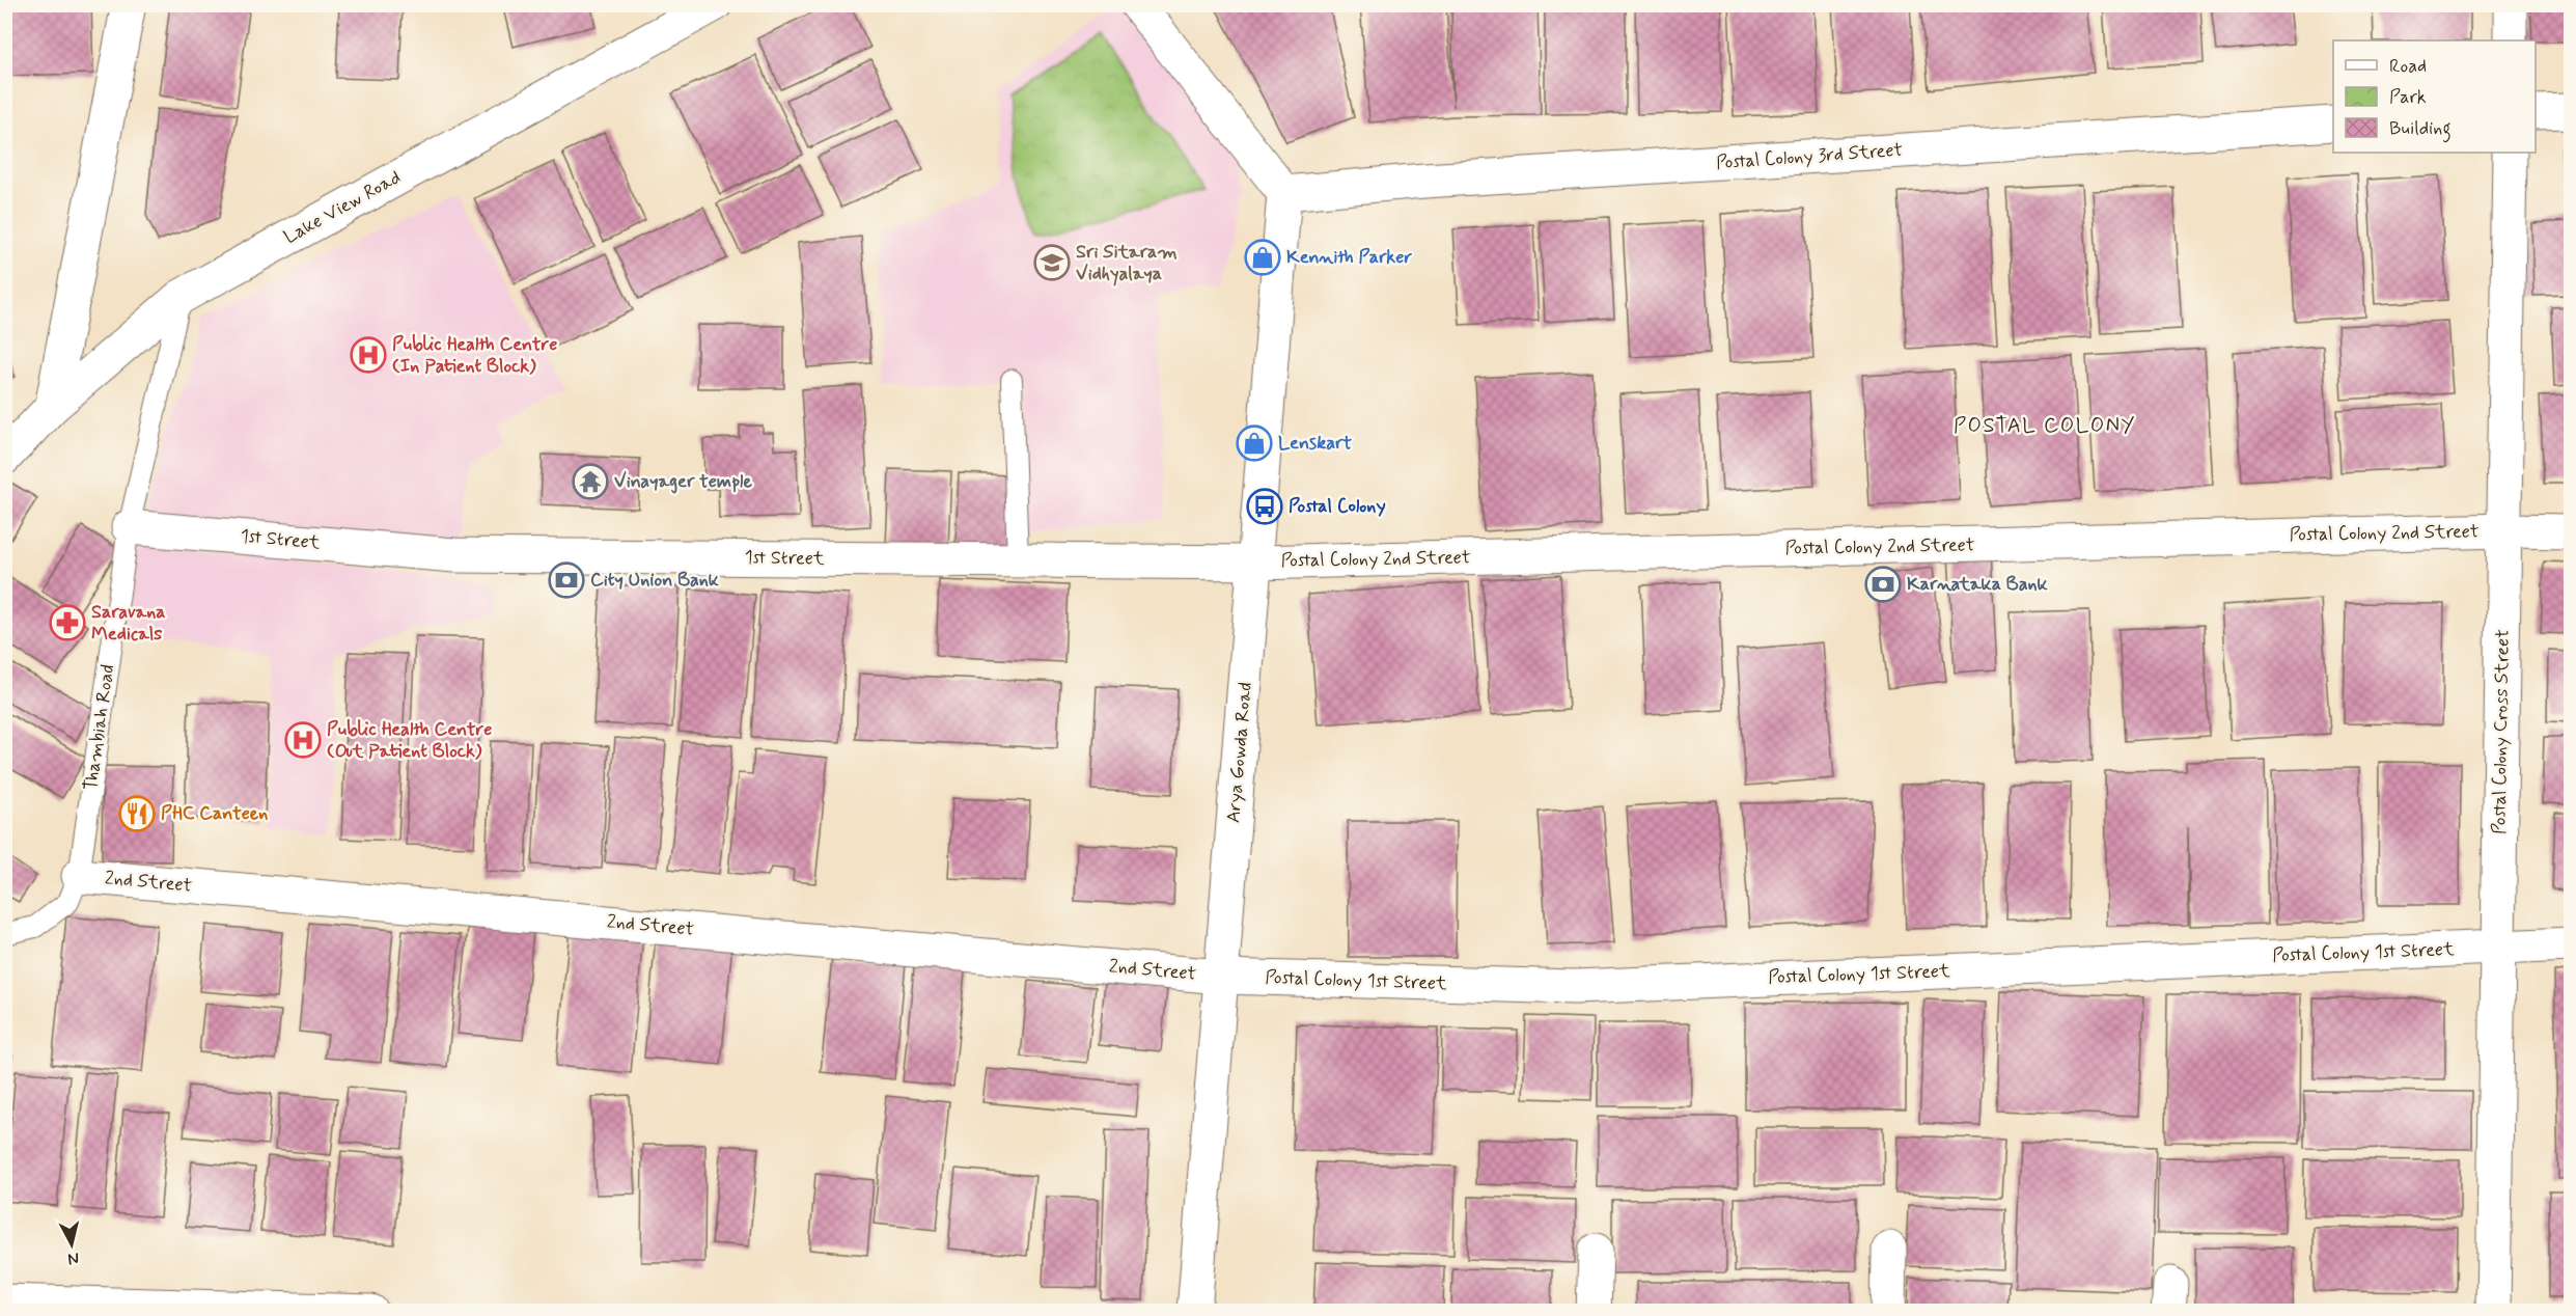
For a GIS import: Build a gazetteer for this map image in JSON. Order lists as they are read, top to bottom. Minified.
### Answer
{"streets":{"street":["Postal Colony 3rd Street","Lake View Road","Postal Colony 2nd Street","1st Street","Postal Colony Cross Street","Arya Gowda Road","2nd Street","Postal Colony 1st Street"],"lane":["Thambiah Road"]},"crossings":[["Postal Colony 3rd Street","Arya Gowda Road"],["Lake View Road","Thambiah Road"],["Postal Colony 2nd Street","1st Street"],["Postal Colony 2nd Street","Postal Colony Cross Street"],["Postal Colony 2nd Street","Arya Gowda Road"],["1st Street","Thambiah Road"],["1st Street","Arya Gowda Road"],["Thambiah Road","2nd Street"],["Postal Colony Cross Street","Postal Colony 1st Street"],["Arya Gowda Road","2nd Street"],["Arya Gowda Road","Postal Colony 1st Street"],["2nd Street","Postal Colony 1st Street"]],"districts":["POSTAL COLONY"],"places":{"shop":["Kennith Parker","Lenskart"],"school or university":["Sri Sitaram Vidhyalaya"],"hospital":["Public Health Centre (In Patient Block)","Public Health Centre (Out Patient Block)"],"temple":["Vinayager temple"],"bus stop":["Postal Colony"],"bank":["City Union Bank","Karnataka Bank"],"pharmacy":["Saravana Medicals"],"restaurant":["PHC Canteen"]},"legend":["Road","Park","Building"],"north":"bottom"}
